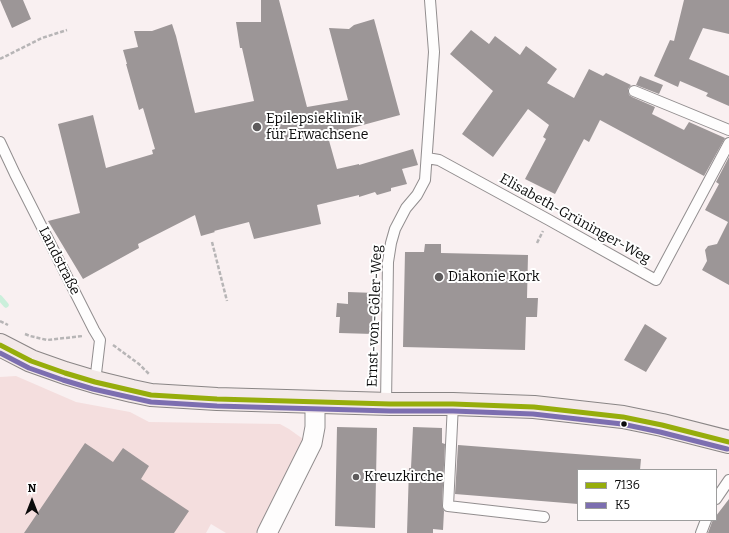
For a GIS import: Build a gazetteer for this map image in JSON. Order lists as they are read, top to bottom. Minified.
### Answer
{"streets":{"lane":["Elisabeth-Grüninger-Weg","Landstraße","Ernst-von-Göler-Weg"]},"crossings":[["Elisabeth-Grüninger-Weg","Ernst-von-Göler-Weg"]],"places":["Epilepsieklinik für Erwachsene","Diakonie Kork","Kreuzkirche"],"lines":["transit line 7136","transit line K5"],"legend":["7136","K5"],"north":"top"}
